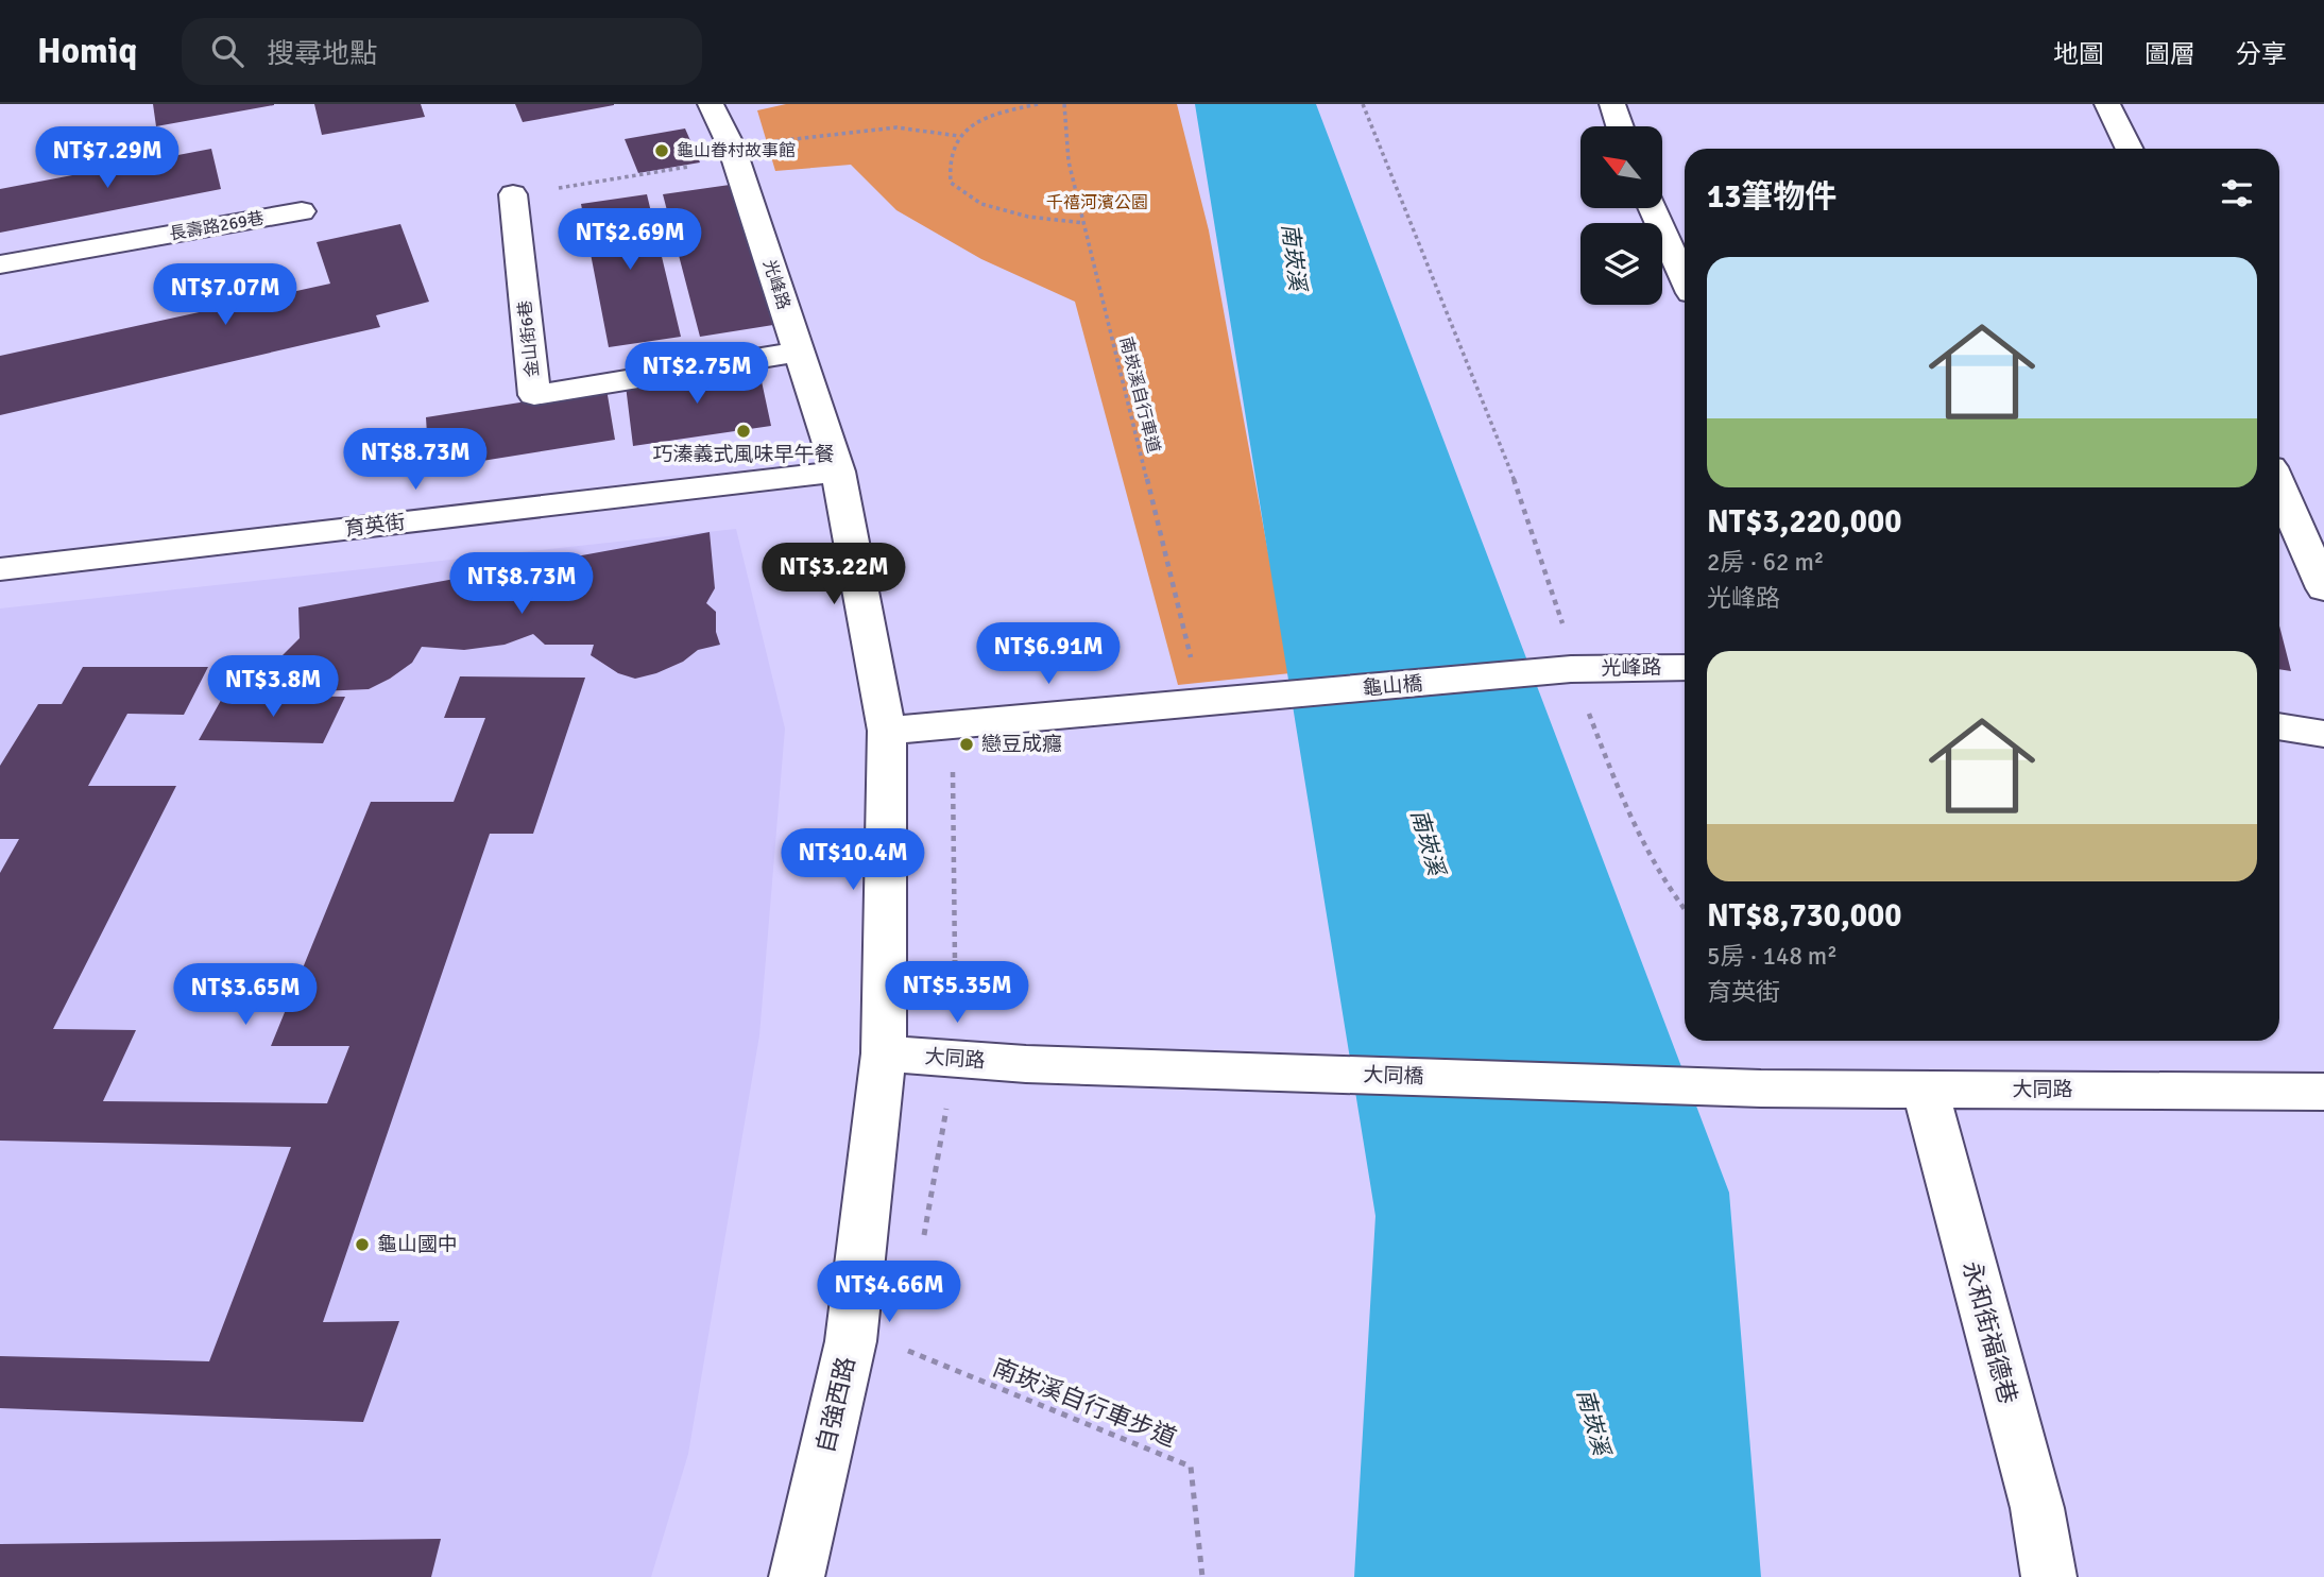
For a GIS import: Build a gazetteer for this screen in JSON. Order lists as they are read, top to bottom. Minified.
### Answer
{"streets":{"street":["長壽路269巷","光峰路","金山街6巷","育英街","龜山橋","大同路","大同橋","永和街福德巷","自強西路"],"path":["南崁溪自行車道","南崁溪自行車步道"]},"crossings":[["光峰路","金山街6巷"],["光峰路","育英街"],["光峰路","龜山橋"],["光峰路","大同路"],["光峰路","自強西路"],["大同路","大同橋"],["大同路","永和街福德巷"],["大同路","自強西路"]],"water":["南崁溪"],"parks":["千禧河濱公園"],"places":["龜山眷村故事館","巧溱義式風味早午餐","戀豆成癮","龜山國中"],"north":"top left","page":{"header":"Homiq","search":"搜尋地點","nav":["地圖","圖層","分享"],"price":["NT$7.29M","NT$2.69M","NT$7.07M","NT$2.75M","NT$8.73M","NT$3.22M","NT$8.73M","NT$6.91M","NT$3.8M","NT$10.4M","NT$5.35M","NT$3.65M","NT$4.66M"],"heading":"13筆物件","list":[{"name":"NT$3,220,000","note":"2房 · 62 m² · 光峰路"},{"name":"NT$8,730,000","note":"5房 · 148 m² · 育英街"}]}}
